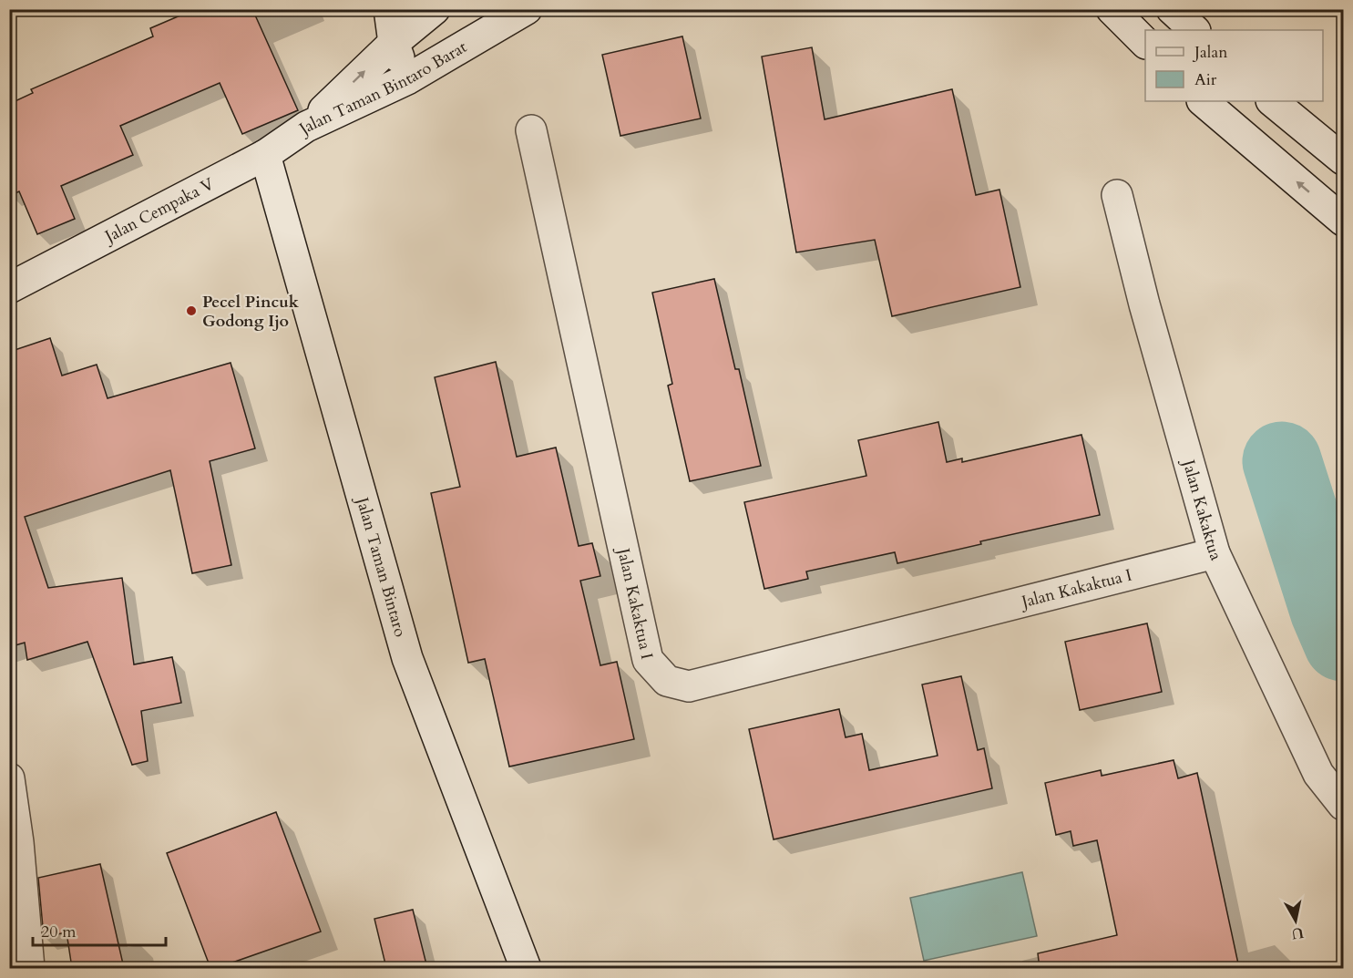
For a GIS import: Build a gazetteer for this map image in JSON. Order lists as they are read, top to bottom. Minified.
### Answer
{"streets":{"street":["Jalan Taman Bintaro Barat","Jalan Cempaka V","Jalan Kakaktua","Jalan Taman Bintaro","Jalan Kakaktua I"]},"crossings":[["Jalan Taman Bintaro Barat","Jalan Cempaka V"],["Jalan Cempaka V","Jalan Taman Bintaro"],["Jalan Kakaktua","Jalan Kakaktua I"]],"places":["Pecel Pincuk Godong Ijo"],"legend":["Jalan","Air"],"scale_bar":"20 m","north":"bottom"}
